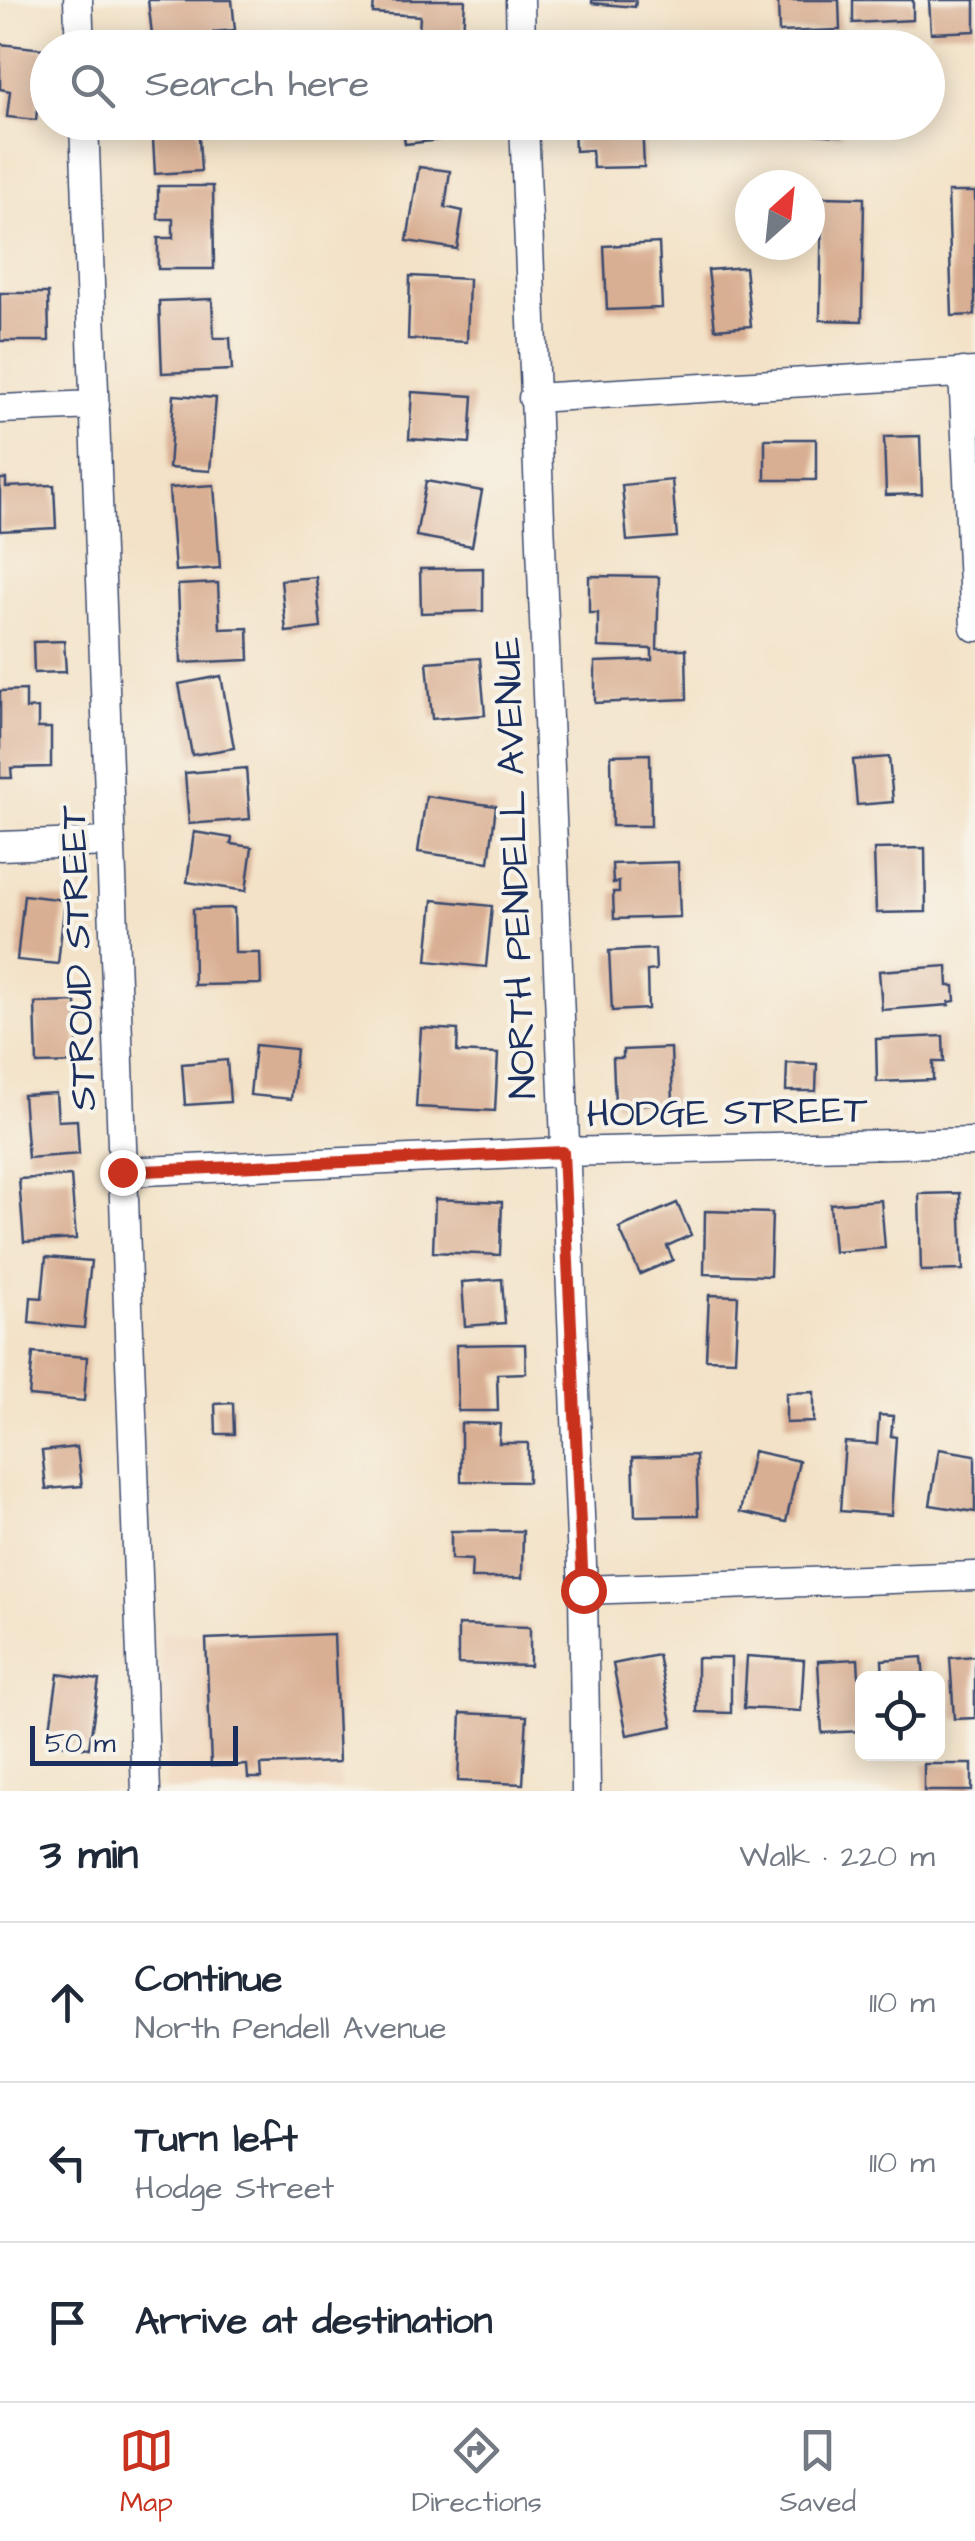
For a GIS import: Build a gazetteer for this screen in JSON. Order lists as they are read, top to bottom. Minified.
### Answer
{"streets":{"street":["NORTH PENDELL AVENUE","STROUD STREET","HODGE STREET"]},"crossings":[["NORTH PENDELL AVENUE","HODGE STREET"],["STROUD STREET","HODGE STREET"]],"scale_bar":"50 m","north":"top right","page":{"search":"Search here","scale":"50 m","heading":["3 min","Walk · 220 m"],"list":[["Continue","North Pendell Avenue","110 m"],["Turn left","Hodge Street","110 m"],"Arrive at destination"],"nav":["Map","Directions","Saved"]}}
